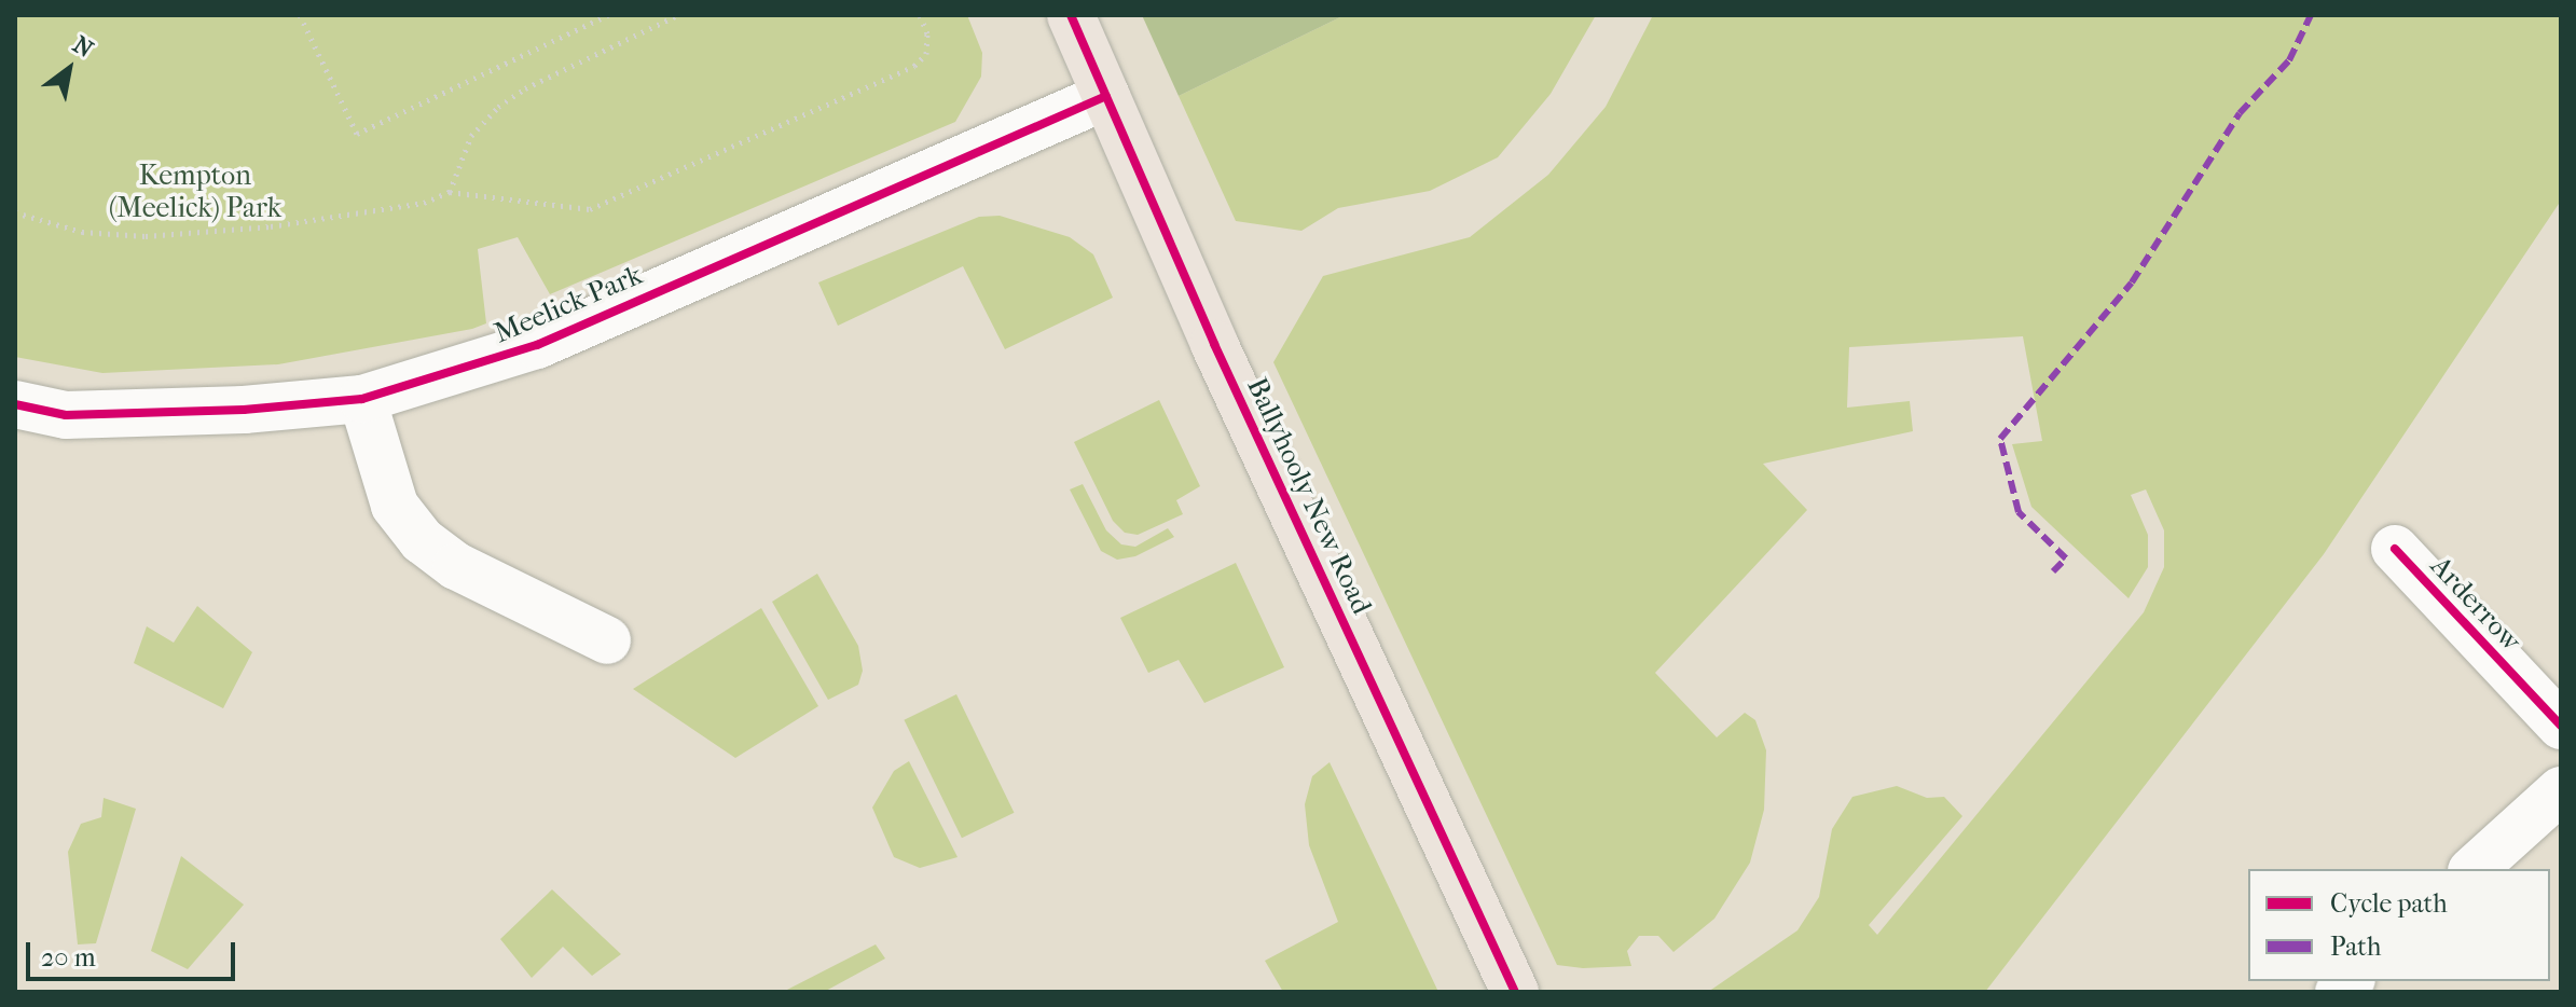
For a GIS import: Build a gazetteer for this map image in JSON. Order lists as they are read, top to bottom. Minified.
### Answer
{"streets":{"main road":["Ballyhooly New Road"],"street":["Meelick Park","Arderrow"]},"crossings":[["Meelick Park","Ballyhooly New Road"]],"parks":["Kempton (Meelick) Park"],"legend":["Cycle path","Path"],"scale_bar":"20 m","north":"top right"}
